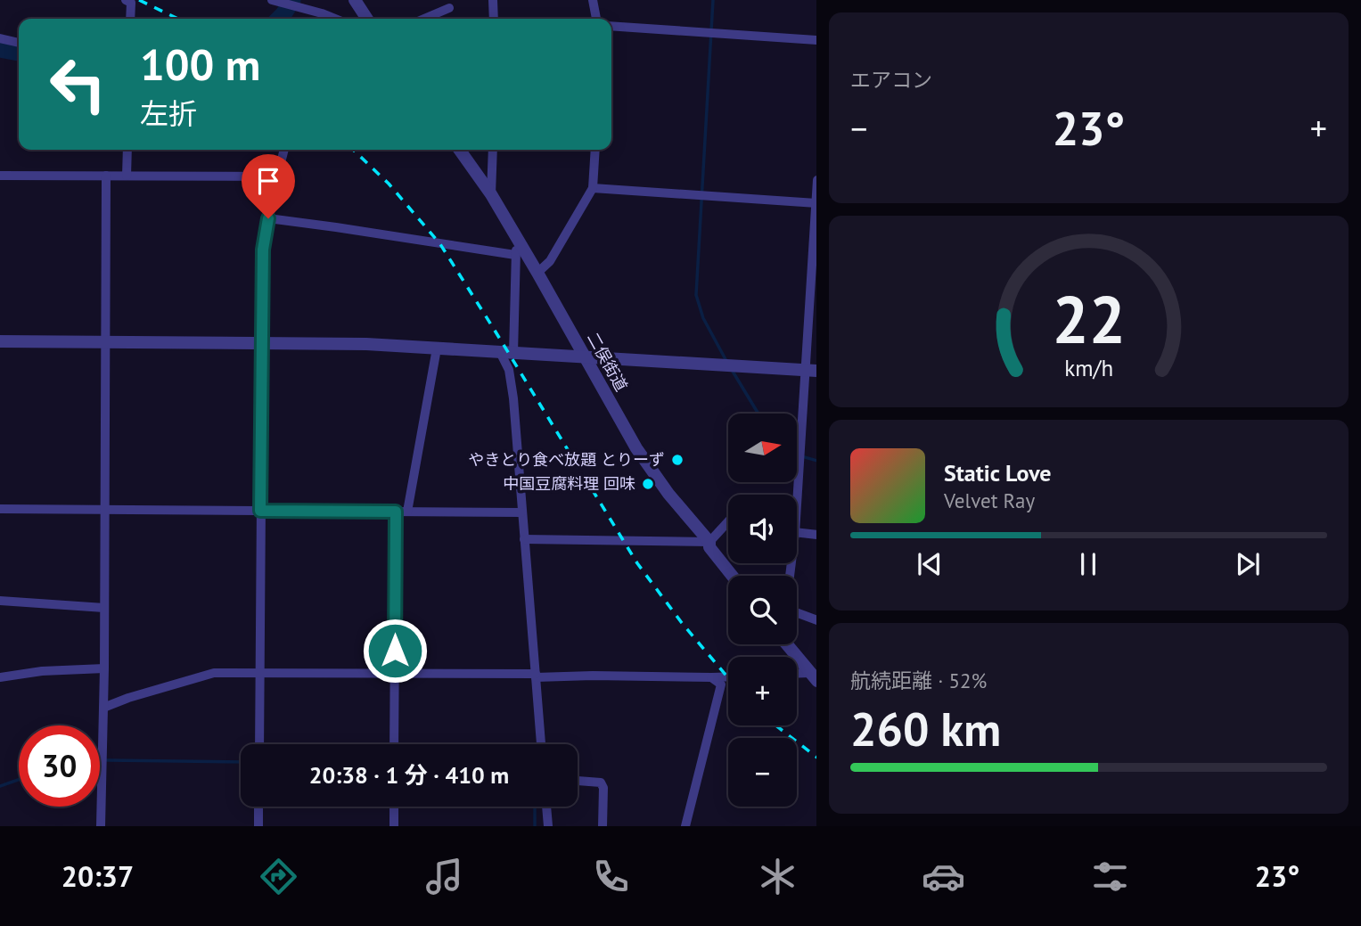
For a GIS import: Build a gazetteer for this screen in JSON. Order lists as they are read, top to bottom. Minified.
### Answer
{"streets":{"street":["二俣街道"]},"places":["やきとり食べ放題 とりーず","中国豆腐料理 回味"],"north":"right","page":{"tile":["エアコン",["航続距離 · 52%","260 km"]],"turn":["100 m","左折"],"heat":["−","23°","+"],"map_buttons":["+","−"],"song":["Static Love","Velvet Ray"],"limit":"30","trip":"20:38 · 1 分 · 410 m","tabs":["20:37","23°"],"gauge":["22","km/h"]}}
